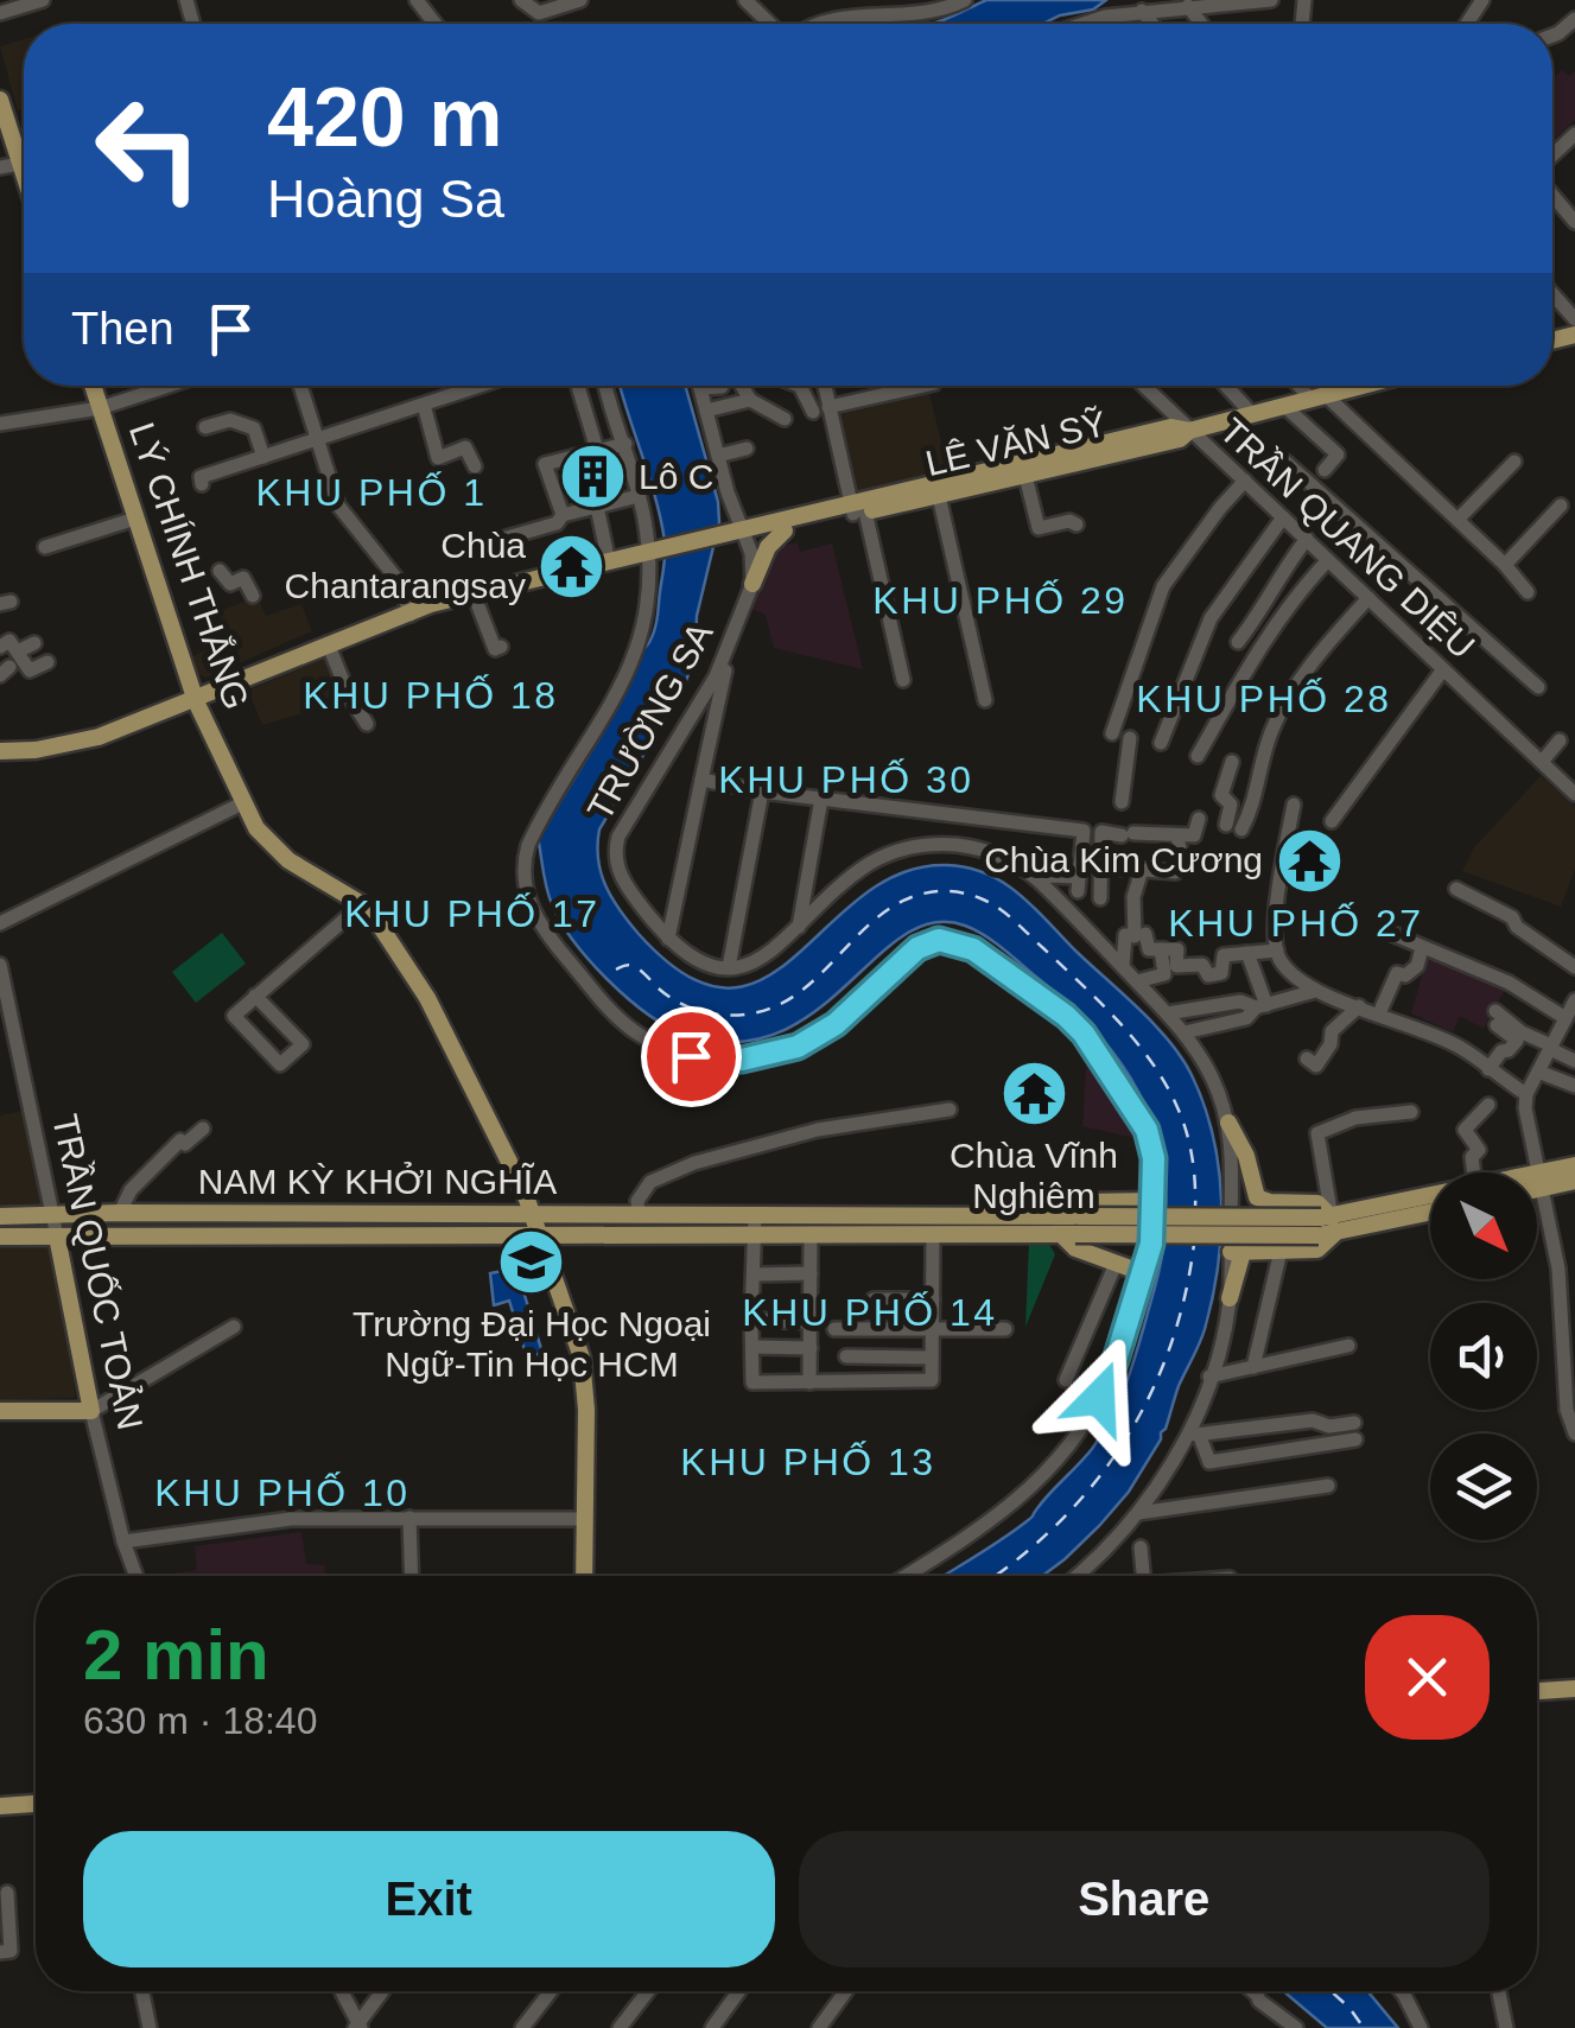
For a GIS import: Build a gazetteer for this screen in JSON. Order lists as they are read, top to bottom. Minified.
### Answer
{"streets":{"main road":["LÊ VĂN SỸ","LÝ CHÍNH THẮNG","NAM KỲ KHỞI NGHĨA","TRẦN QUỐC TOẢN"],"street":["TRẦN QUANG DIỆU","TRƯỜNG SA"]},"crossings":[["LÊ VĂN SỸ","TRẦN QUANG DIỆU"],["LÊ VĂN SỸ","TRƯỜNG SA"],["LÝ CHÍNH THẮNG","NAM KỲ KHỞI NGHĨA"],["NAM KỲ KHỞI NGHĨA","TRẦN QUỐC TOẢN"]],"districts":["KHU PHỐ 1","KHU PHỐ 29","KHU PHỐ 18","KHU PHỐ 28","KHU PHỐ 30","KHU PHỐ 17","KHU PHỐ 27","KHU PHỐ 14","KHU PHỐ 13","KHU PHỐ 10"],"places":{"building":["Lô C"],"temple":["Chùa Chantarangsay","Chùa Kim Cương","Chùa Vĩnh Nghiêm"],"school or university":["Trường Đại Học Ngoại Ngữ-Tin Học HCM"]},"north":"bottom right","page":{"turn":["420 m","Hoàng Sa"],"then":"Then","heading":["2 min","630 m · 18:40"],"buttons":["Exit","Share"]}}
